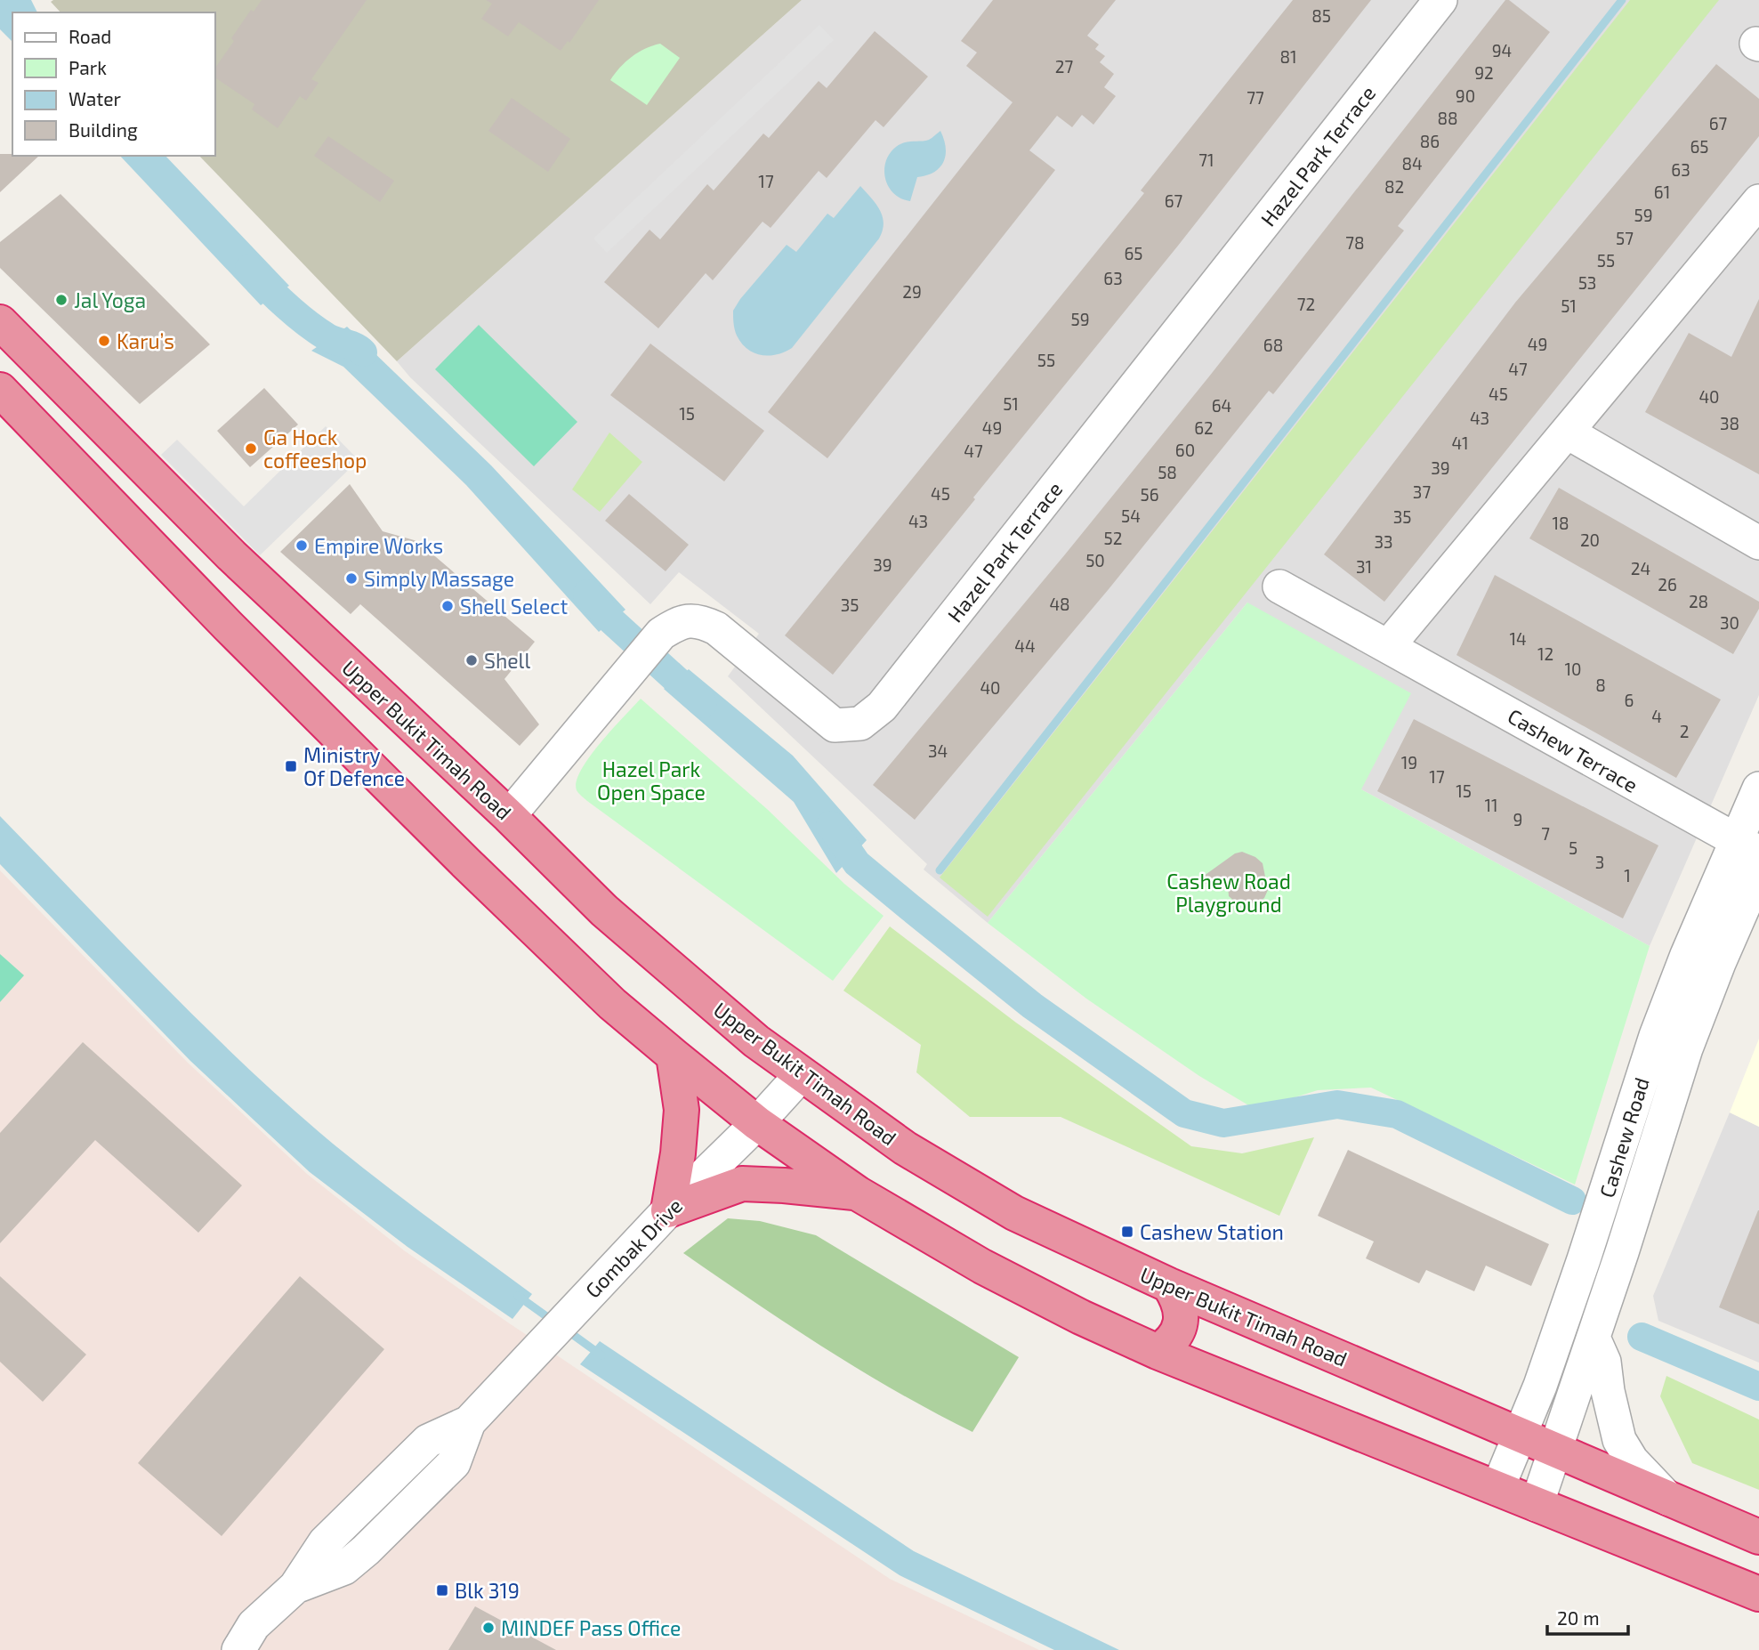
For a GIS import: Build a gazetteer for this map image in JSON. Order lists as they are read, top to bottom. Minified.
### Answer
{"streets":{"highway":["Upper Bukit Timah Road"],"street":["Hazel Park Terrace","Cashew Terrace","Cashew Road","Gombak Drive"]},"crossings":[["Hazel Park Terrace","Upper Bukit Timah Road"],["Upper Bukit Timah Road","Cashew Road"],["Upper Bukit Timah Road","Gombak Drive"],["Cashew Terrace","Cashew Road"]],"parks":["Hazel Park Open Space","Cashew Road Playground"],"places":{"other":["Jal Yoga","Karu’s","Ga Hock coffeeshop","Empire Works","Simply Massage","Shell Select","Shell","MINDEF Pass Office"],"transit":["Ministry Of Defence","Cashew Station","Blk 319"]},"house_numbers":["85","94","81","27","92","90","77","88","67","86","65","71","84","63","17","82","61","67","59","57","78","65","55","63","53","29","72","51","59","49","68","55","47","45","40","51","64","15","43","38","49","62","41","60","47","39","58","37","45","56","54","35","43","18","52","20","33","50","39","31","24","26","28","48","35","30","14","44","12","10","8","40","6","4","2","34","19","17","15","11","9","7","5","3","1"],"legend":["Road","Park","Water","Building"],"scale_bar":"20 m"}
